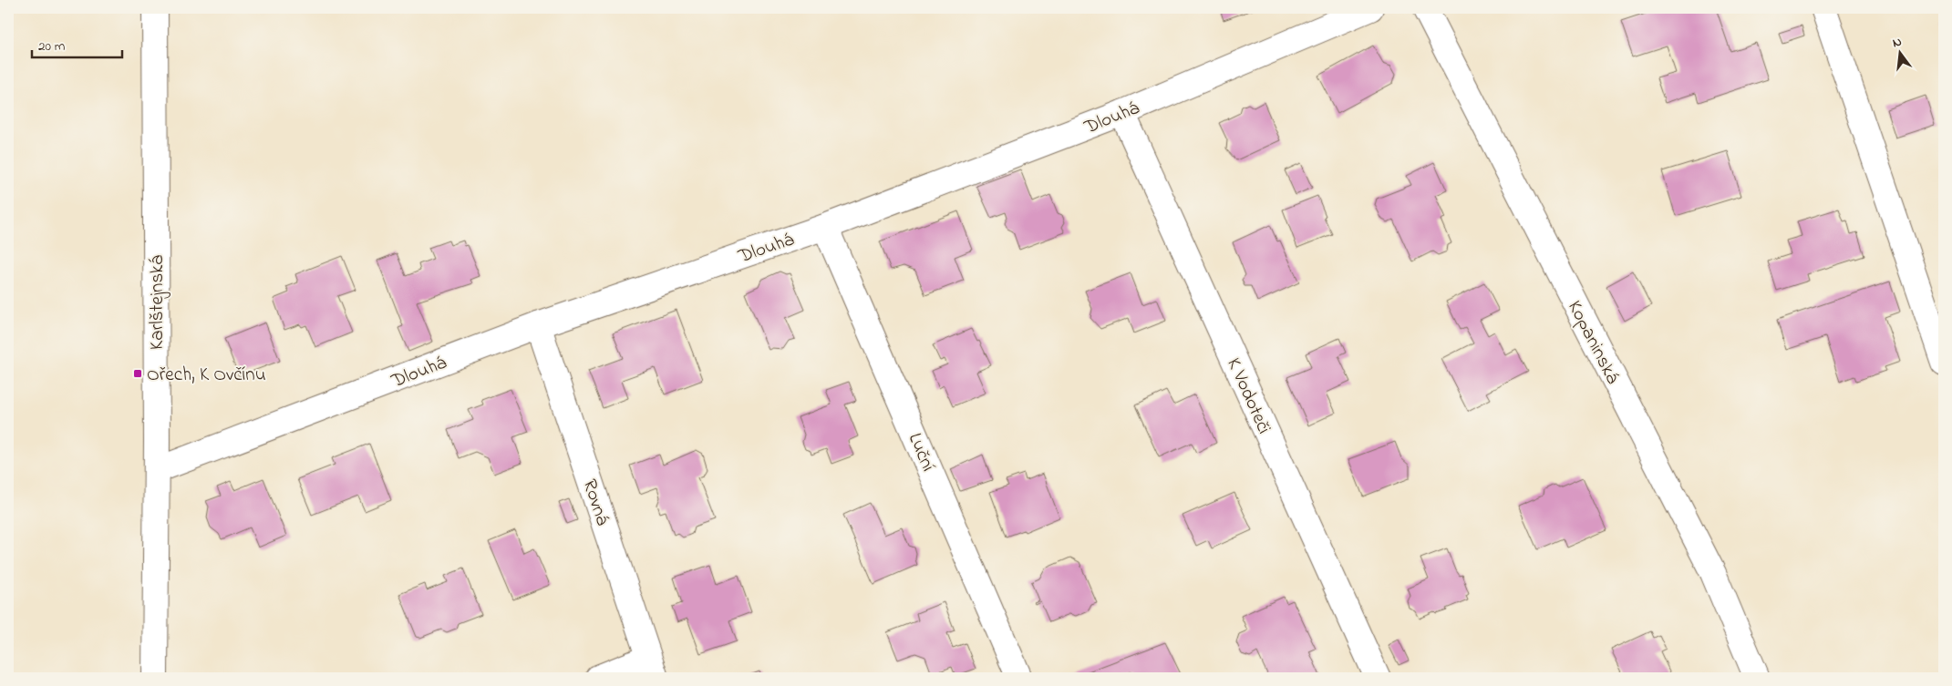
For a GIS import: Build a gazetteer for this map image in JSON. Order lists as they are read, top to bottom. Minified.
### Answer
{"streets":{"street":["Dlouhá","Karlštejnská","Kopaninská","K Vodoteči","Luční","Rovná"]},"crossings":[["Dlouhá","Karlštejnská"],["Dlouhá","K Vodoteči"],["Dlouhá","Luční"],["Dlouhá","Rovná"]],"places":{"transit":["Ořech, K Ovčínu"]},"scale_bar":"20 m","north":"top"}
